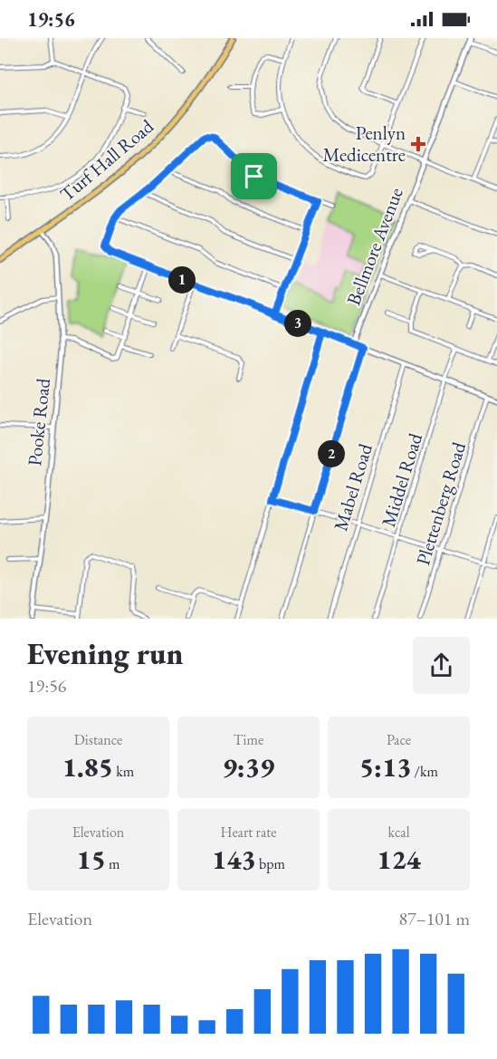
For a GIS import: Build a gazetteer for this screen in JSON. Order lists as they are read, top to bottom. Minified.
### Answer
{"streets":{"main road":["Turf Hall Road"],"street":["Bellmore Avenue","Pooke Road","Middel Road","Mabel Road","Plettenberg Road"]},"crossings":[["Turf Hall Road","Pooke Road"]],"places":{"health":["Penlyn Medicentre"]},"page":{"status":"19:56","pins":["1","3","2"],"heading":["Evening run","19:56"],"stats":[["Distance","1.85 km"],["Time","9:39"],["Pace","5:13 /km"],["Elevation","15 m"],["Heart rate","143 bpm"],["kcal","124"]],"chart":["Elevation","87–101 m"]}}
